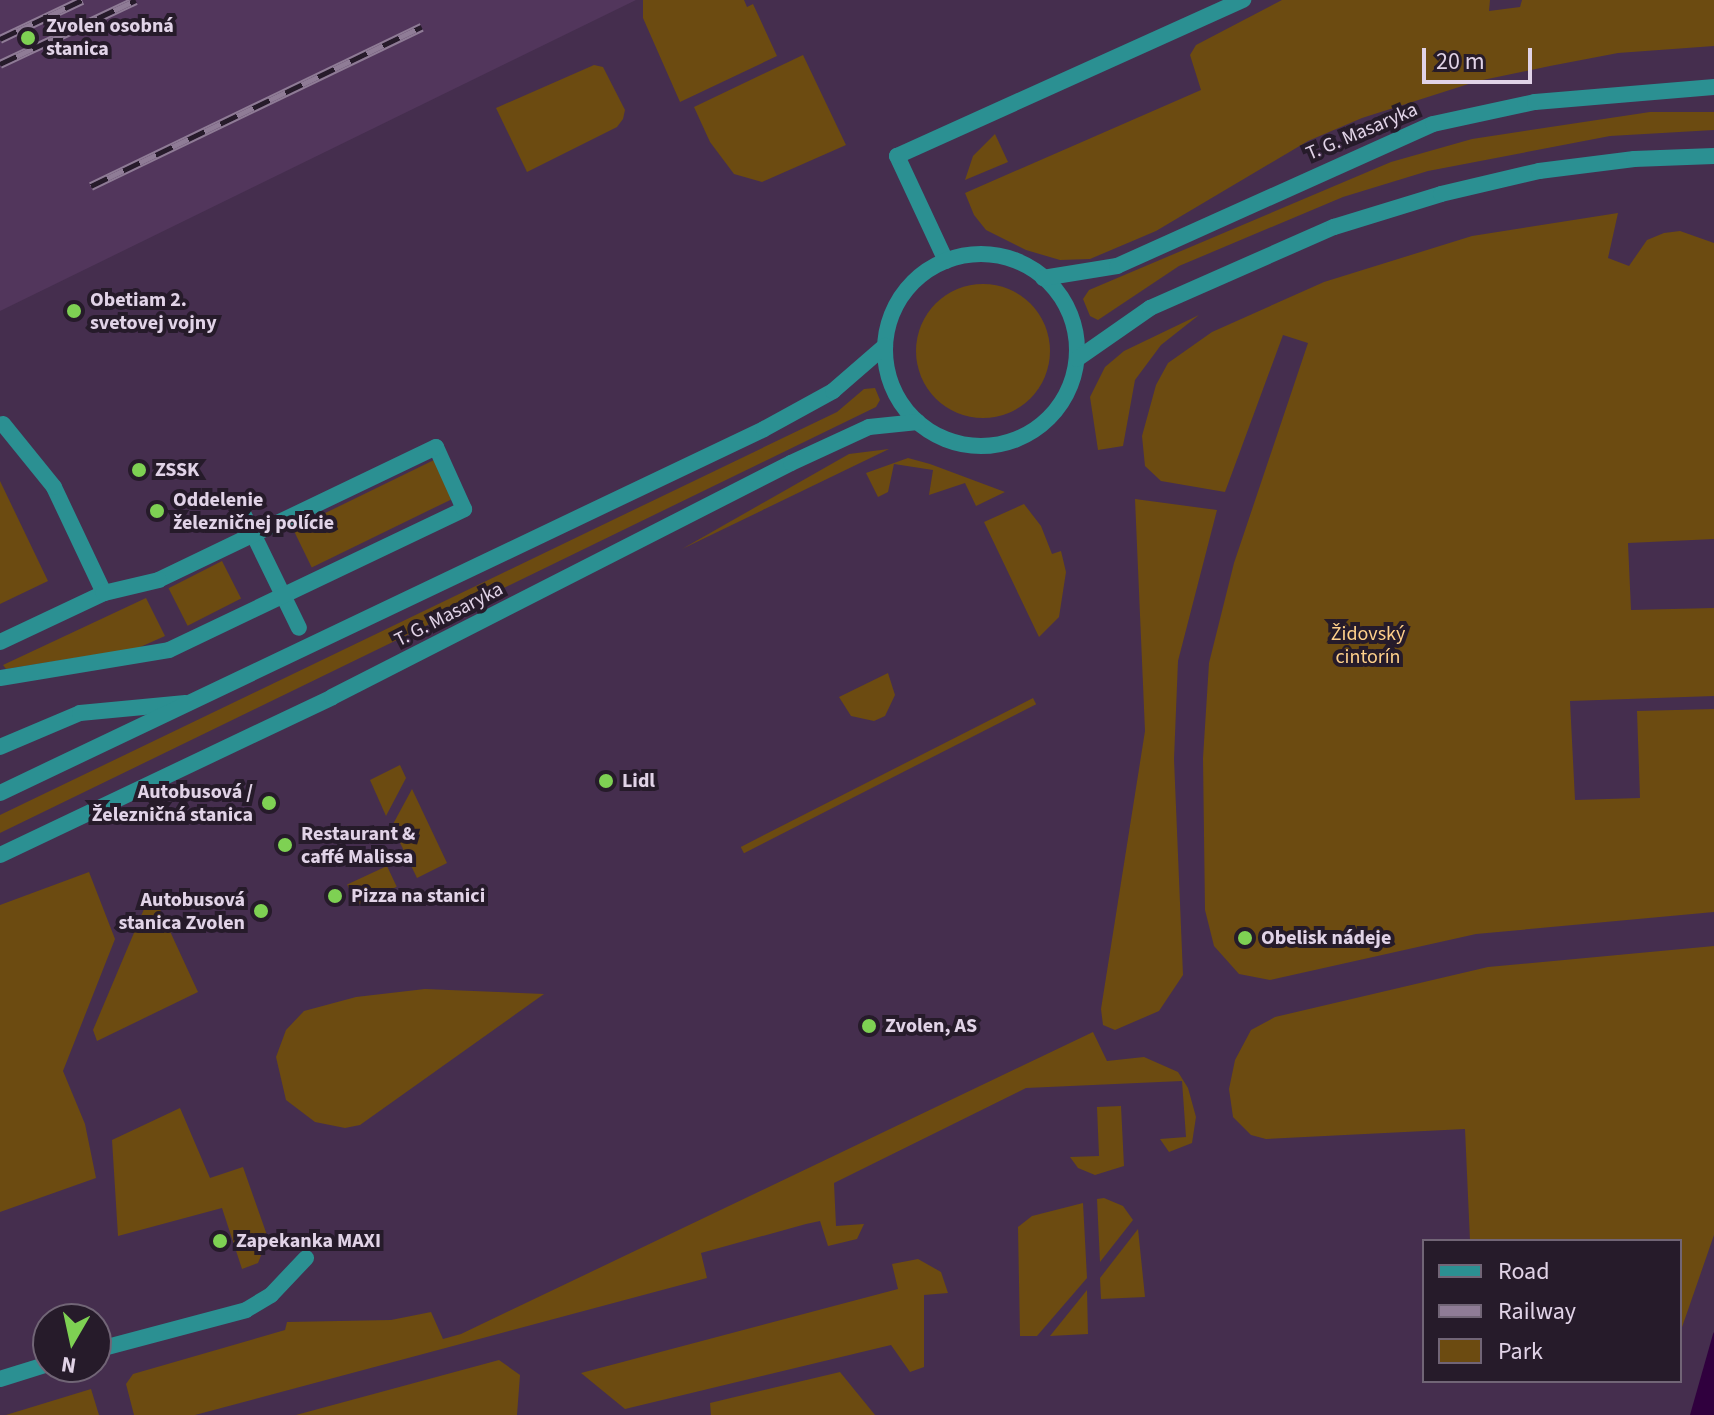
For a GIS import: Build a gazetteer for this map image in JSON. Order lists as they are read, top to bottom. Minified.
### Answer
{"streets":{"street":["T. G. Masaryka"]},"parks":["Židovský cintorín"],"places":["Zvolen osobná stanica","Obetiam 2. svetovej vojny","ZSSK","Oddelenie železničnej polície","Lidl","Autobusová / Železničná stanica","Restaurant & caffé Malissa","Pizza na stanici","Autobusová stanica Zvolen","Obelisk nádeje","Zvolen, AS","Zapekanka MAXI"],"legend":["Road","Railway","Park"],"scale_bar":"20 m","north":"bottom"}
